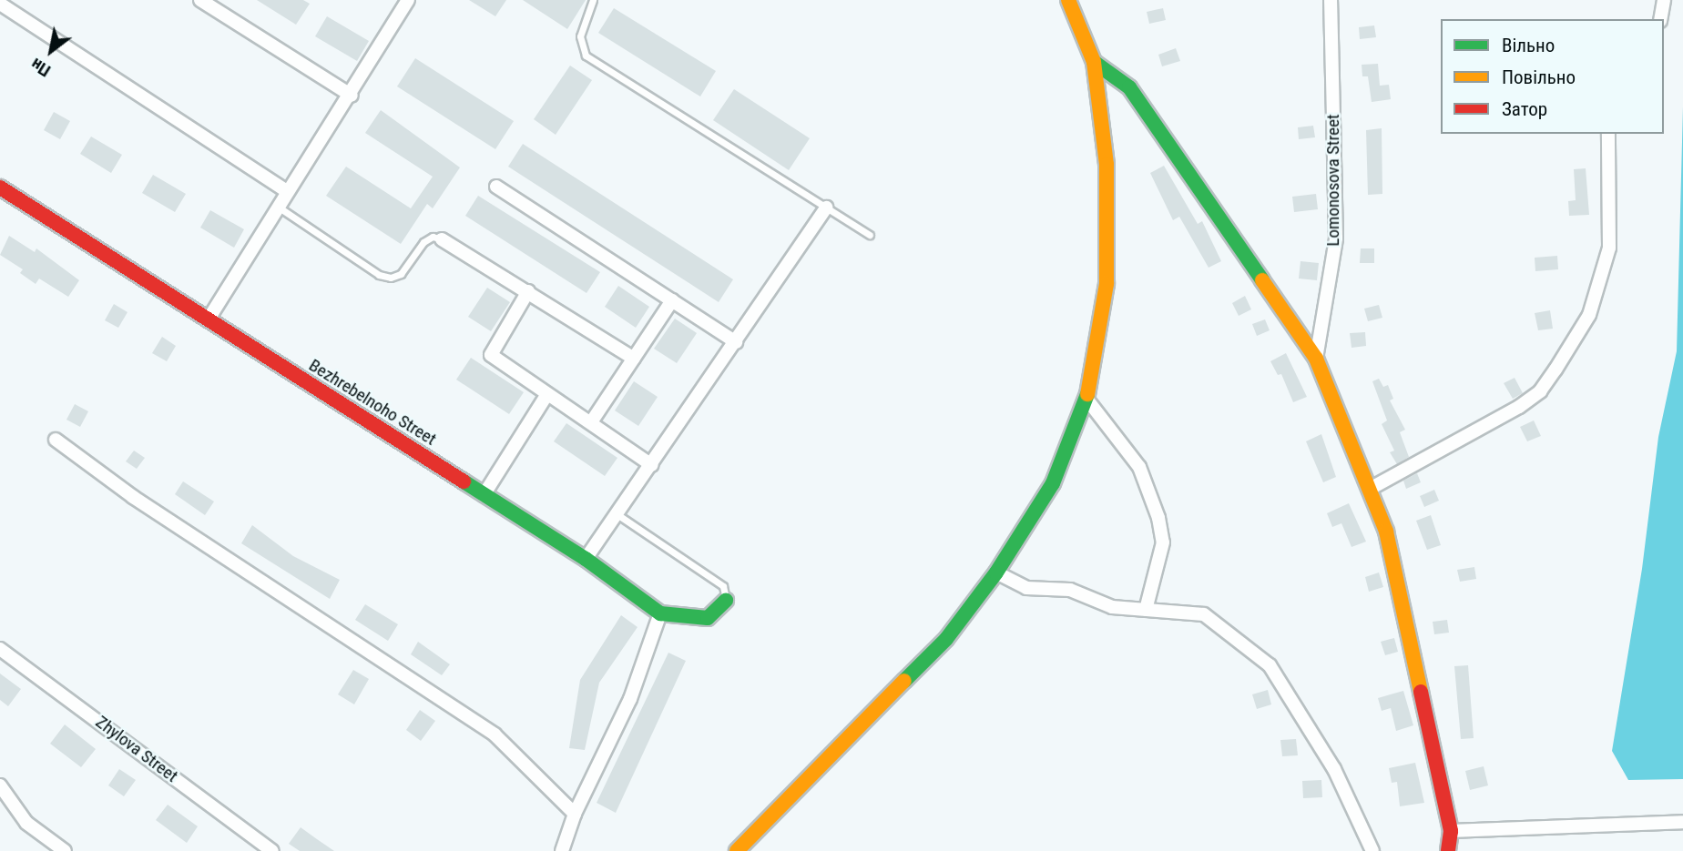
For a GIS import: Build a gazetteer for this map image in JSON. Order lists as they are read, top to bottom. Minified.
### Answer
{"streets":{"street":["Lomonosova Street","Bezhrebelnoho Street","Zhylova Street"]},"legend":["Вільно","Повільно","Затор"],"north":"bottom left"}
